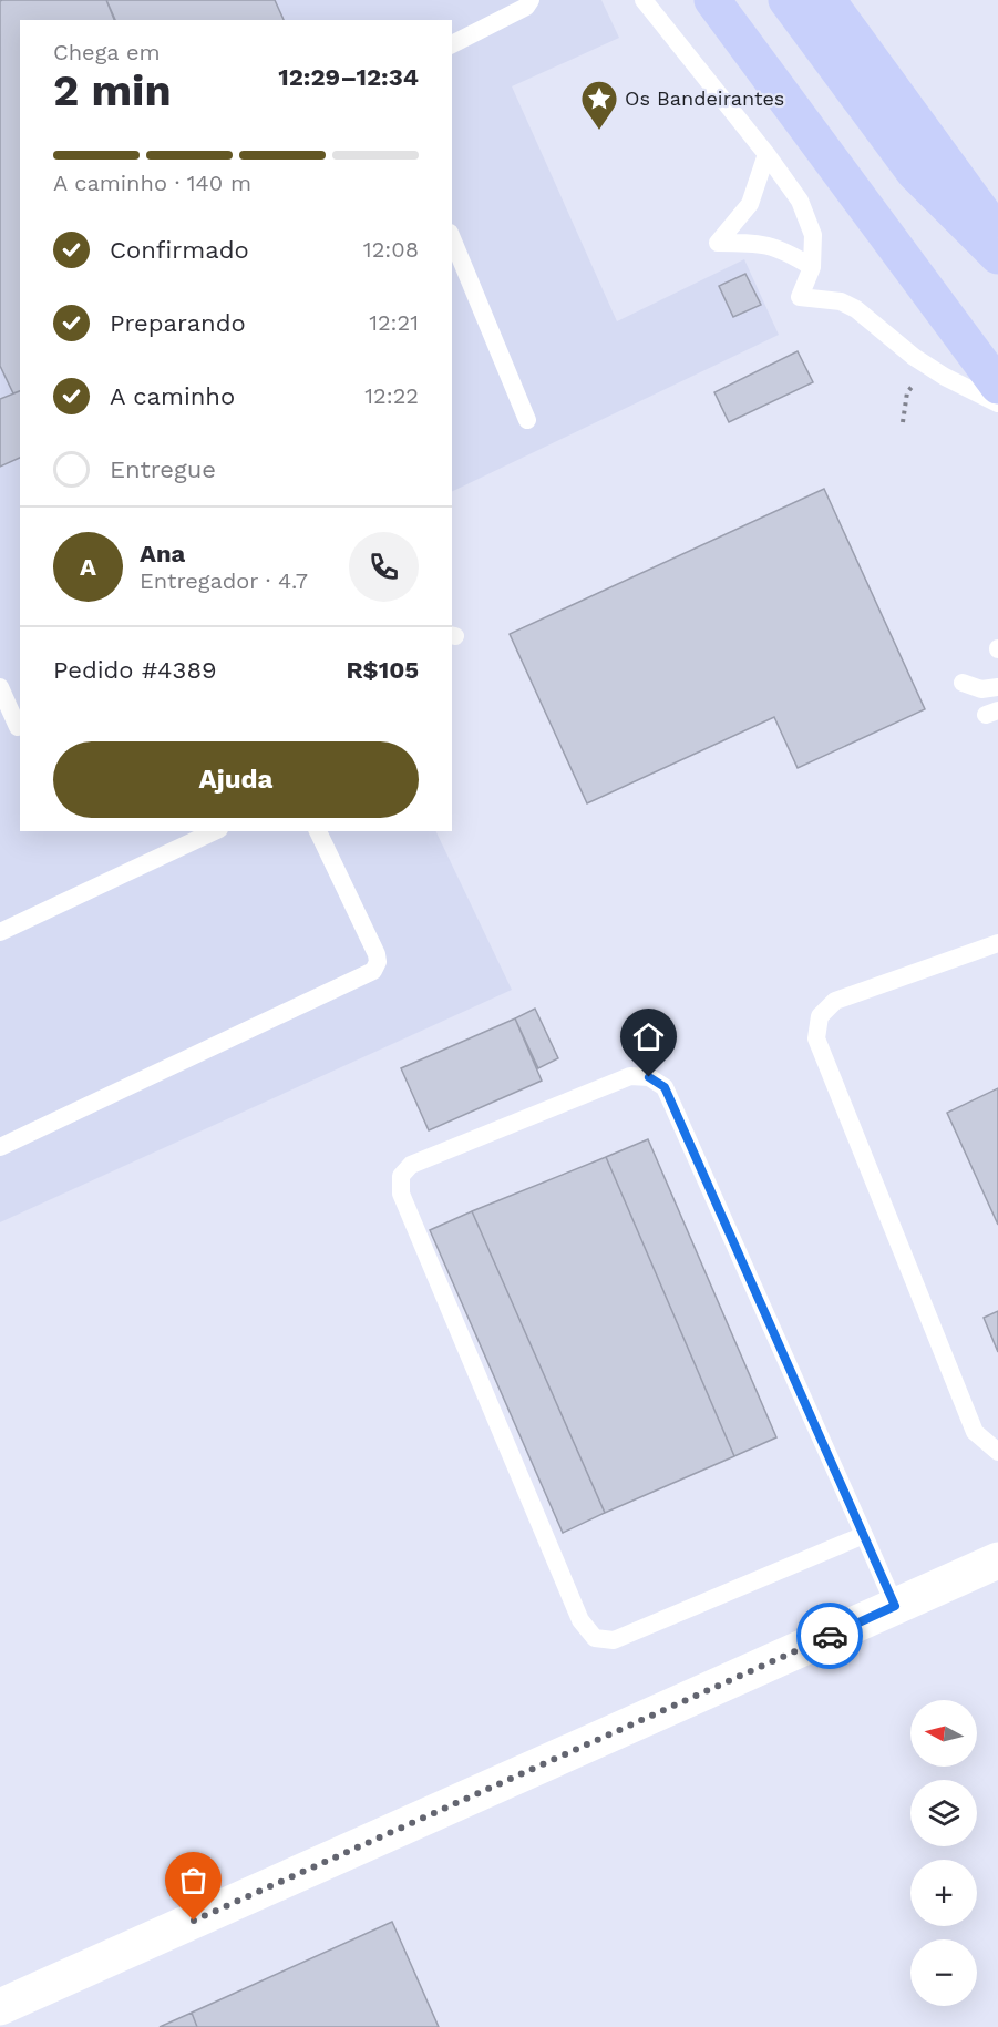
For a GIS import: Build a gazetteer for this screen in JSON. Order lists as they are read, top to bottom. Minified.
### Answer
{"places":{"place":["Os Bandeirantes"]},"north":"left","page":{"heading":["2 min","Chega em","12:29–12:34"],"panel":["Ana","Entregador · 4.7","Pedido #4389","R$105"],"bar":"A caminho · 140 m","list":[["Confirmado","12:08"],["Preparando","12:21"],["A caminho","12:22"],"Entregue"],"round":"A","buttons":"Ajuda","map_buttons":["+","−"]}}
